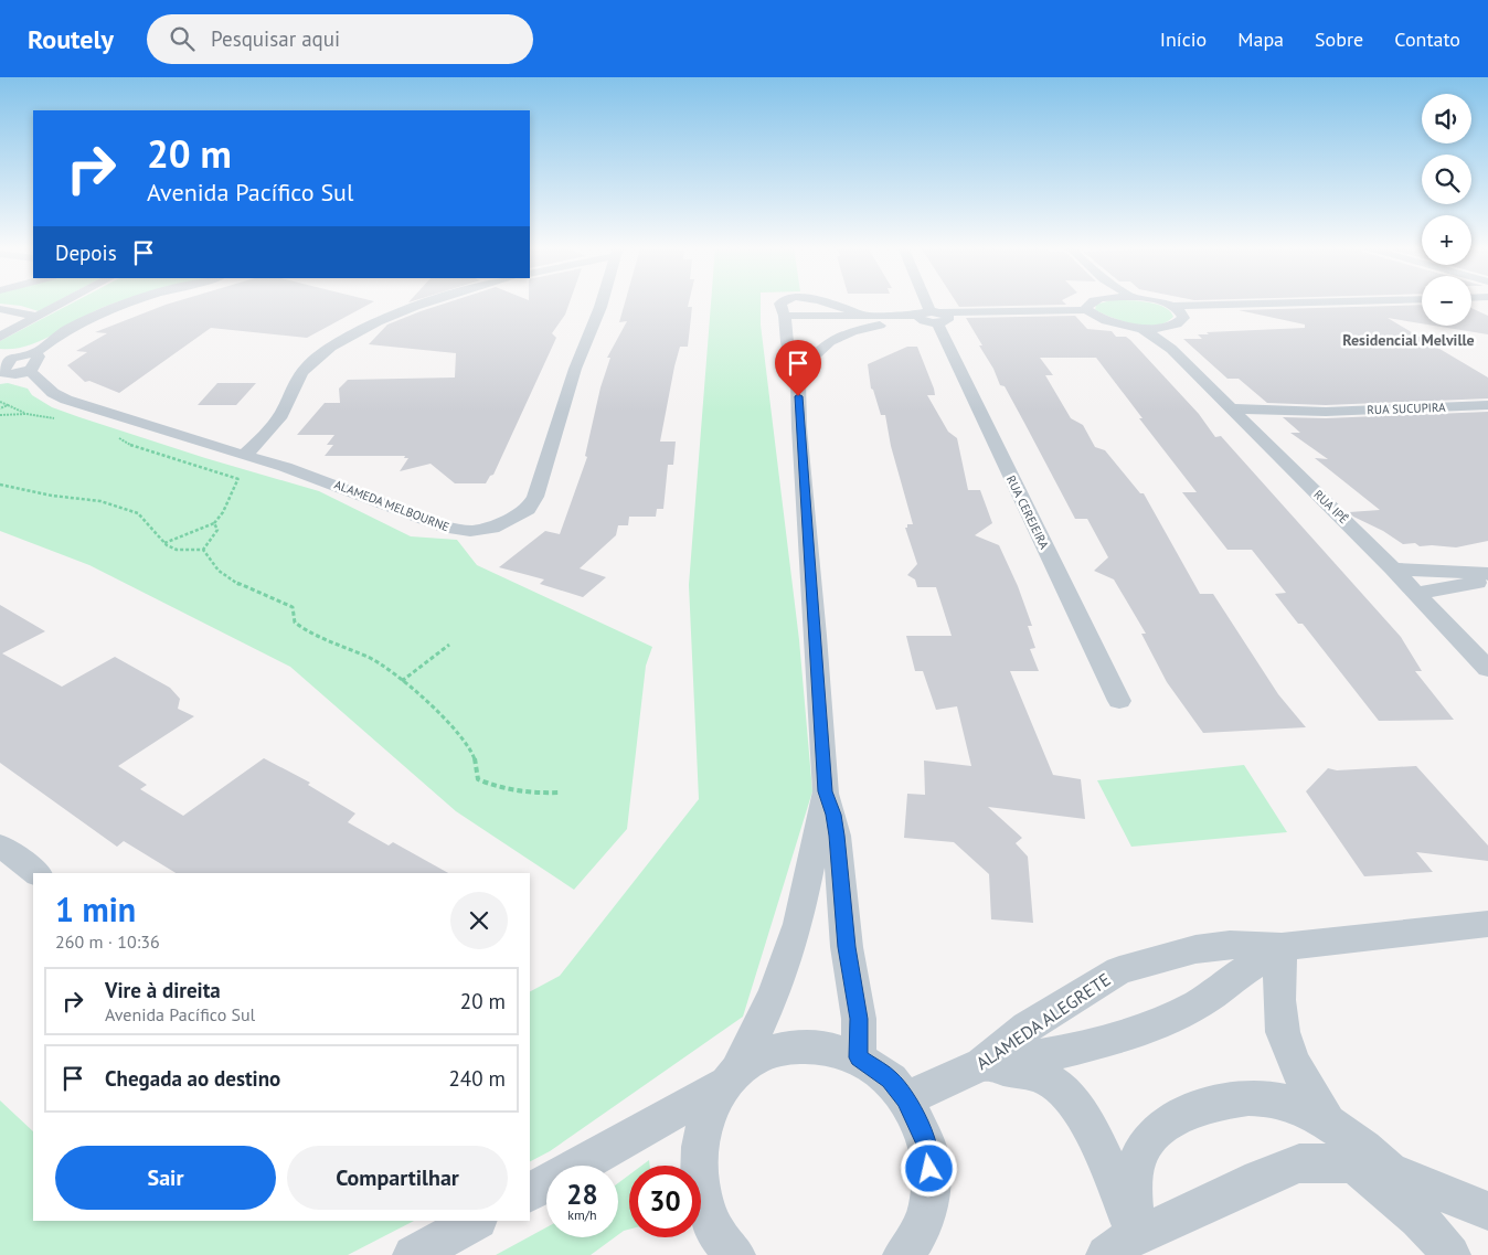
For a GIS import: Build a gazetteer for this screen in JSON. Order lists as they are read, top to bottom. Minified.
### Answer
{"streets":{"street":["RUA SUCUPIRA","ALAMEDA MELBOURNE","RUA IPÊ","RUA CEREJEIRA","ALAMEDA ALEGRETE"]},"crossings":[["RUA SUCUPIRA","RUA IPÊ"]],"districts":["Residencial Melville"],"page":{"header":"Routely","search":"Pesquisar aqui","nav":["Início","Mapa","Sobre","Contato"],"map_buttons":["+","−"],"turn":["20 m","Avenida Pacífico Sul"],"then":"Depois","heading":["1 min","260 m · 10:36"],"list":[{"name":"Vire à direita","note":"Avenida Pacífico Sul","value":"20 m"},{"name":"Chegada ao destino","value":"240 m"}],"buttons":["Sair","Compartilhar"],"speed":"28 km/h","limit":"30"}}
